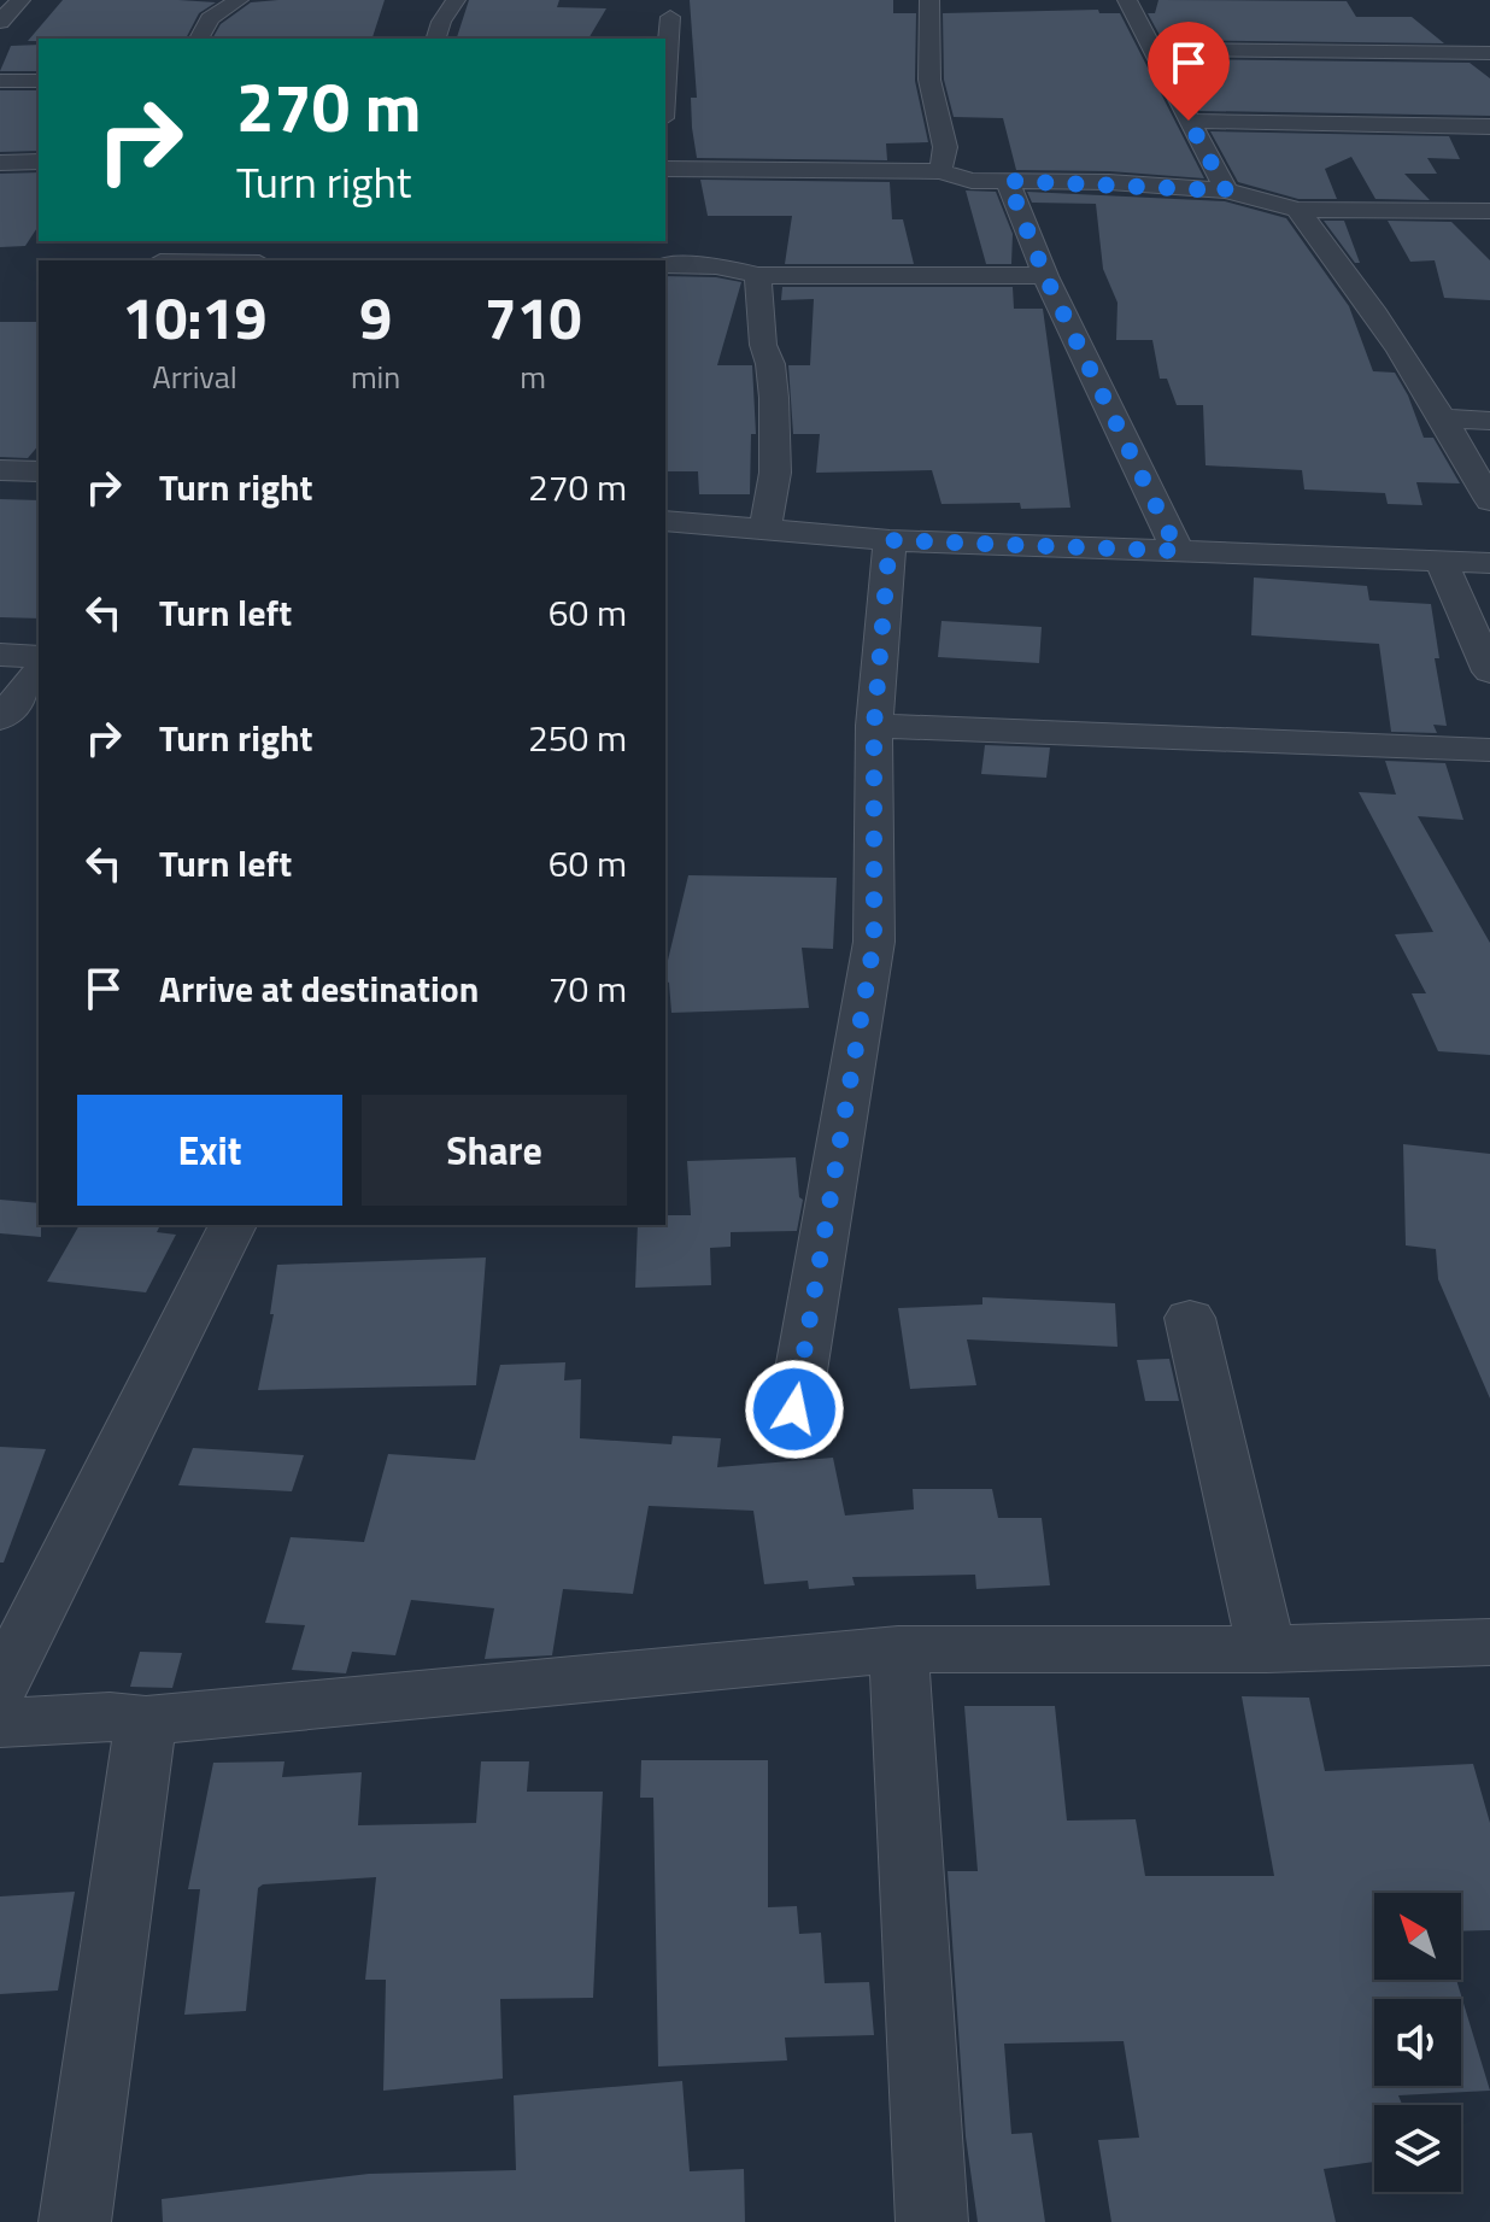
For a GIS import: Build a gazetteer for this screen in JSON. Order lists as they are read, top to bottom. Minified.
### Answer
{"north":"top left","page":{"turn":["270 m","Turn right"],"eta":["10:19","Arrival","9","min","710","m"],"list":[{"name":"Turn right","value":"270 m"},{"name":"Turn left","value":"60 m"},{"name":"Turn right","value":"250 m"},{"name":"Turn left","value":"60 m"},{"name":"Arrive at destination","value":"70 m"}],"buttons":["Exit","Share"]}}
